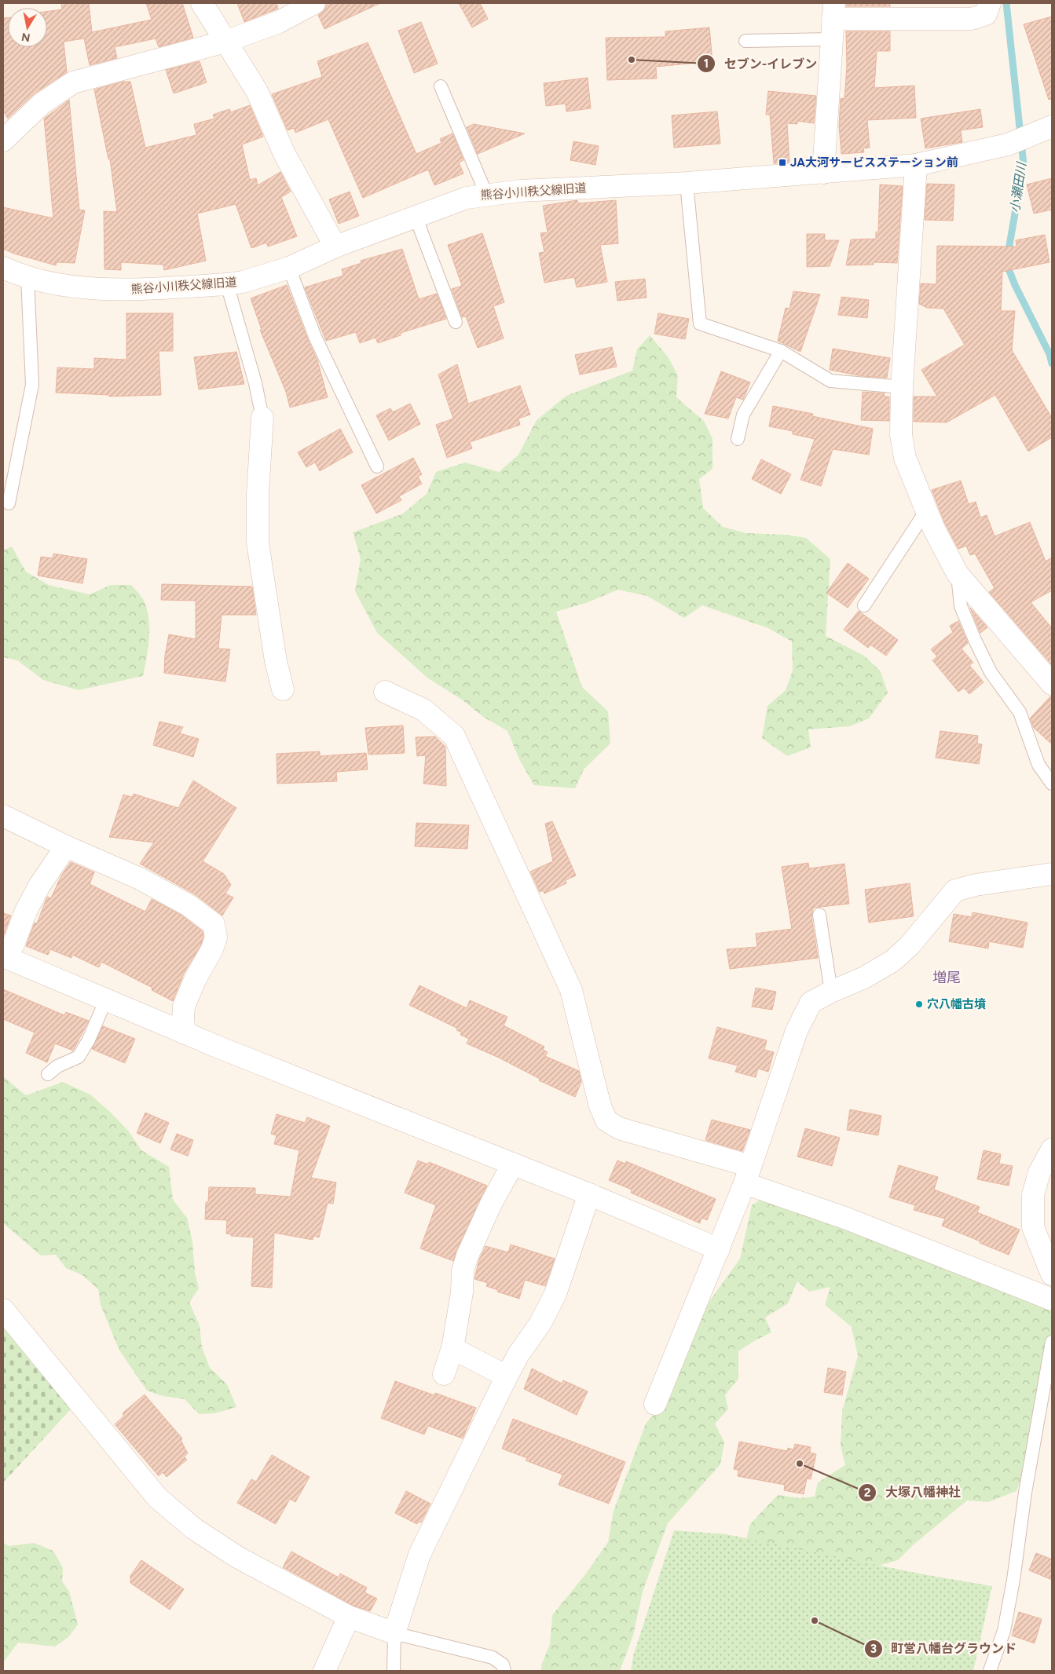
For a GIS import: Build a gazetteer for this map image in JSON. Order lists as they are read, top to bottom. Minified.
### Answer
{"streets":{"street":["熊谷小川秩父線旧道"]},"districts":["増尾"],"water":["小瀬田川"],"places":{"other":["セブン-イレブン","穴八幡古墳","大塚八幡神社","町営八幡台グラウンド"],"transit":["JA大河サービスステーション前"]},"north":"bottom"}
